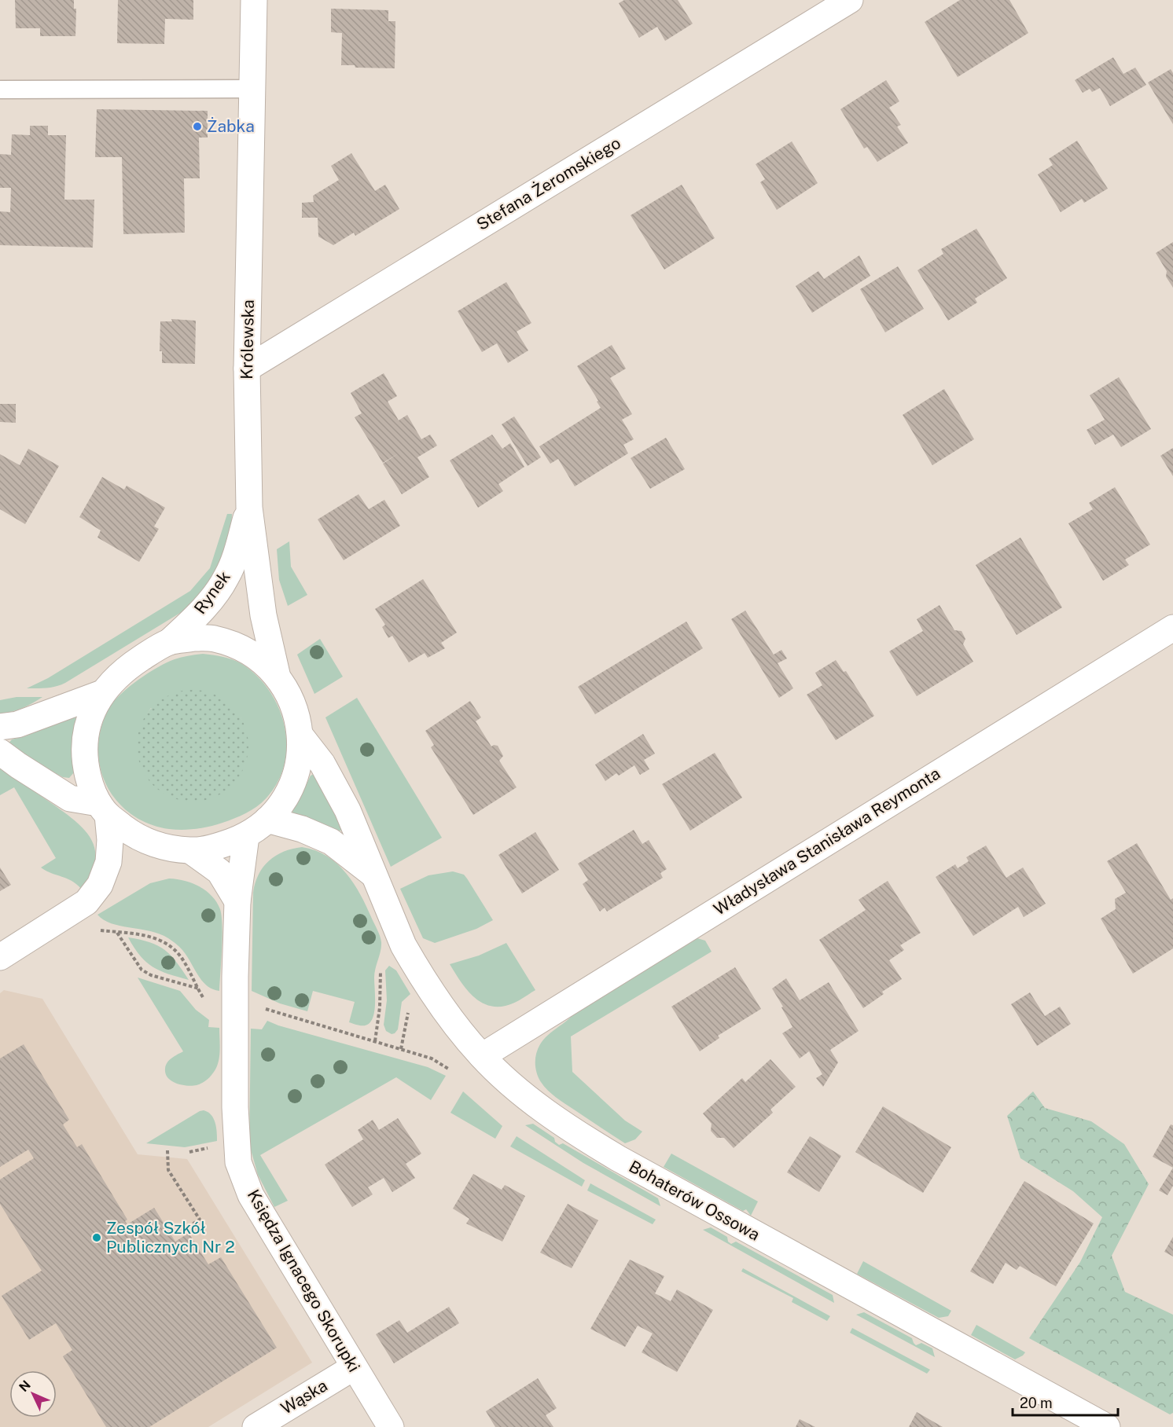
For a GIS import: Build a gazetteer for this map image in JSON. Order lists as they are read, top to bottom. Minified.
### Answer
{"streets":{"street":["Stefana Żeromskiego","Królewska","Rynek","Władysława Stanisława Reymonta","Bohaterów Ossowa","Księdza Ignacego Skorupki","Wąska"]},"crossings":[["Stefana Żeromskiego","Królewska"],["Królewska","Rynek"],["Władysława Stanisława Reymonta","Bohaterów Ossowa"],["Księdza Ignacego Skorupki","Wąska"]],"places":["Żabka","Zespół Szkół Publicznych Nr 2"],"scale_bar":"20 m","north":"top left"}
